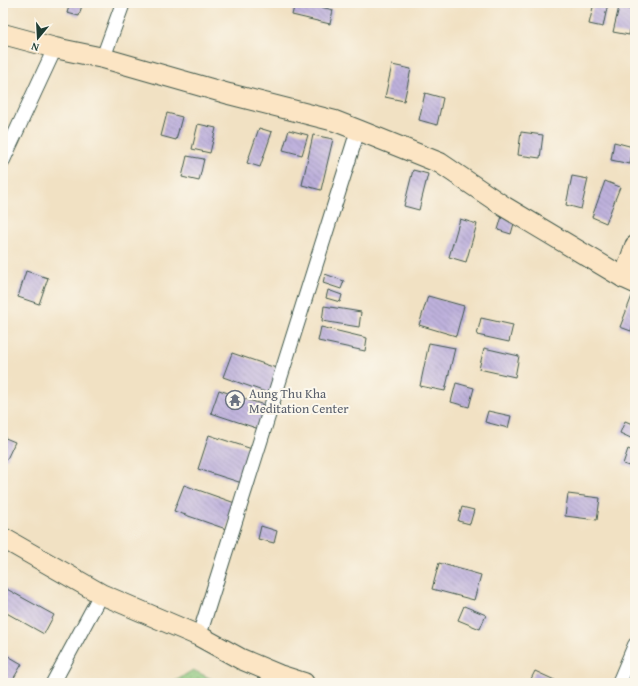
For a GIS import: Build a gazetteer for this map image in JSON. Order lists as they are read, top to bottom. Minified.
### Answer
{"places":{"temple":["Aung Thu Kha Meditation Center"]},"north":"bottom"}
